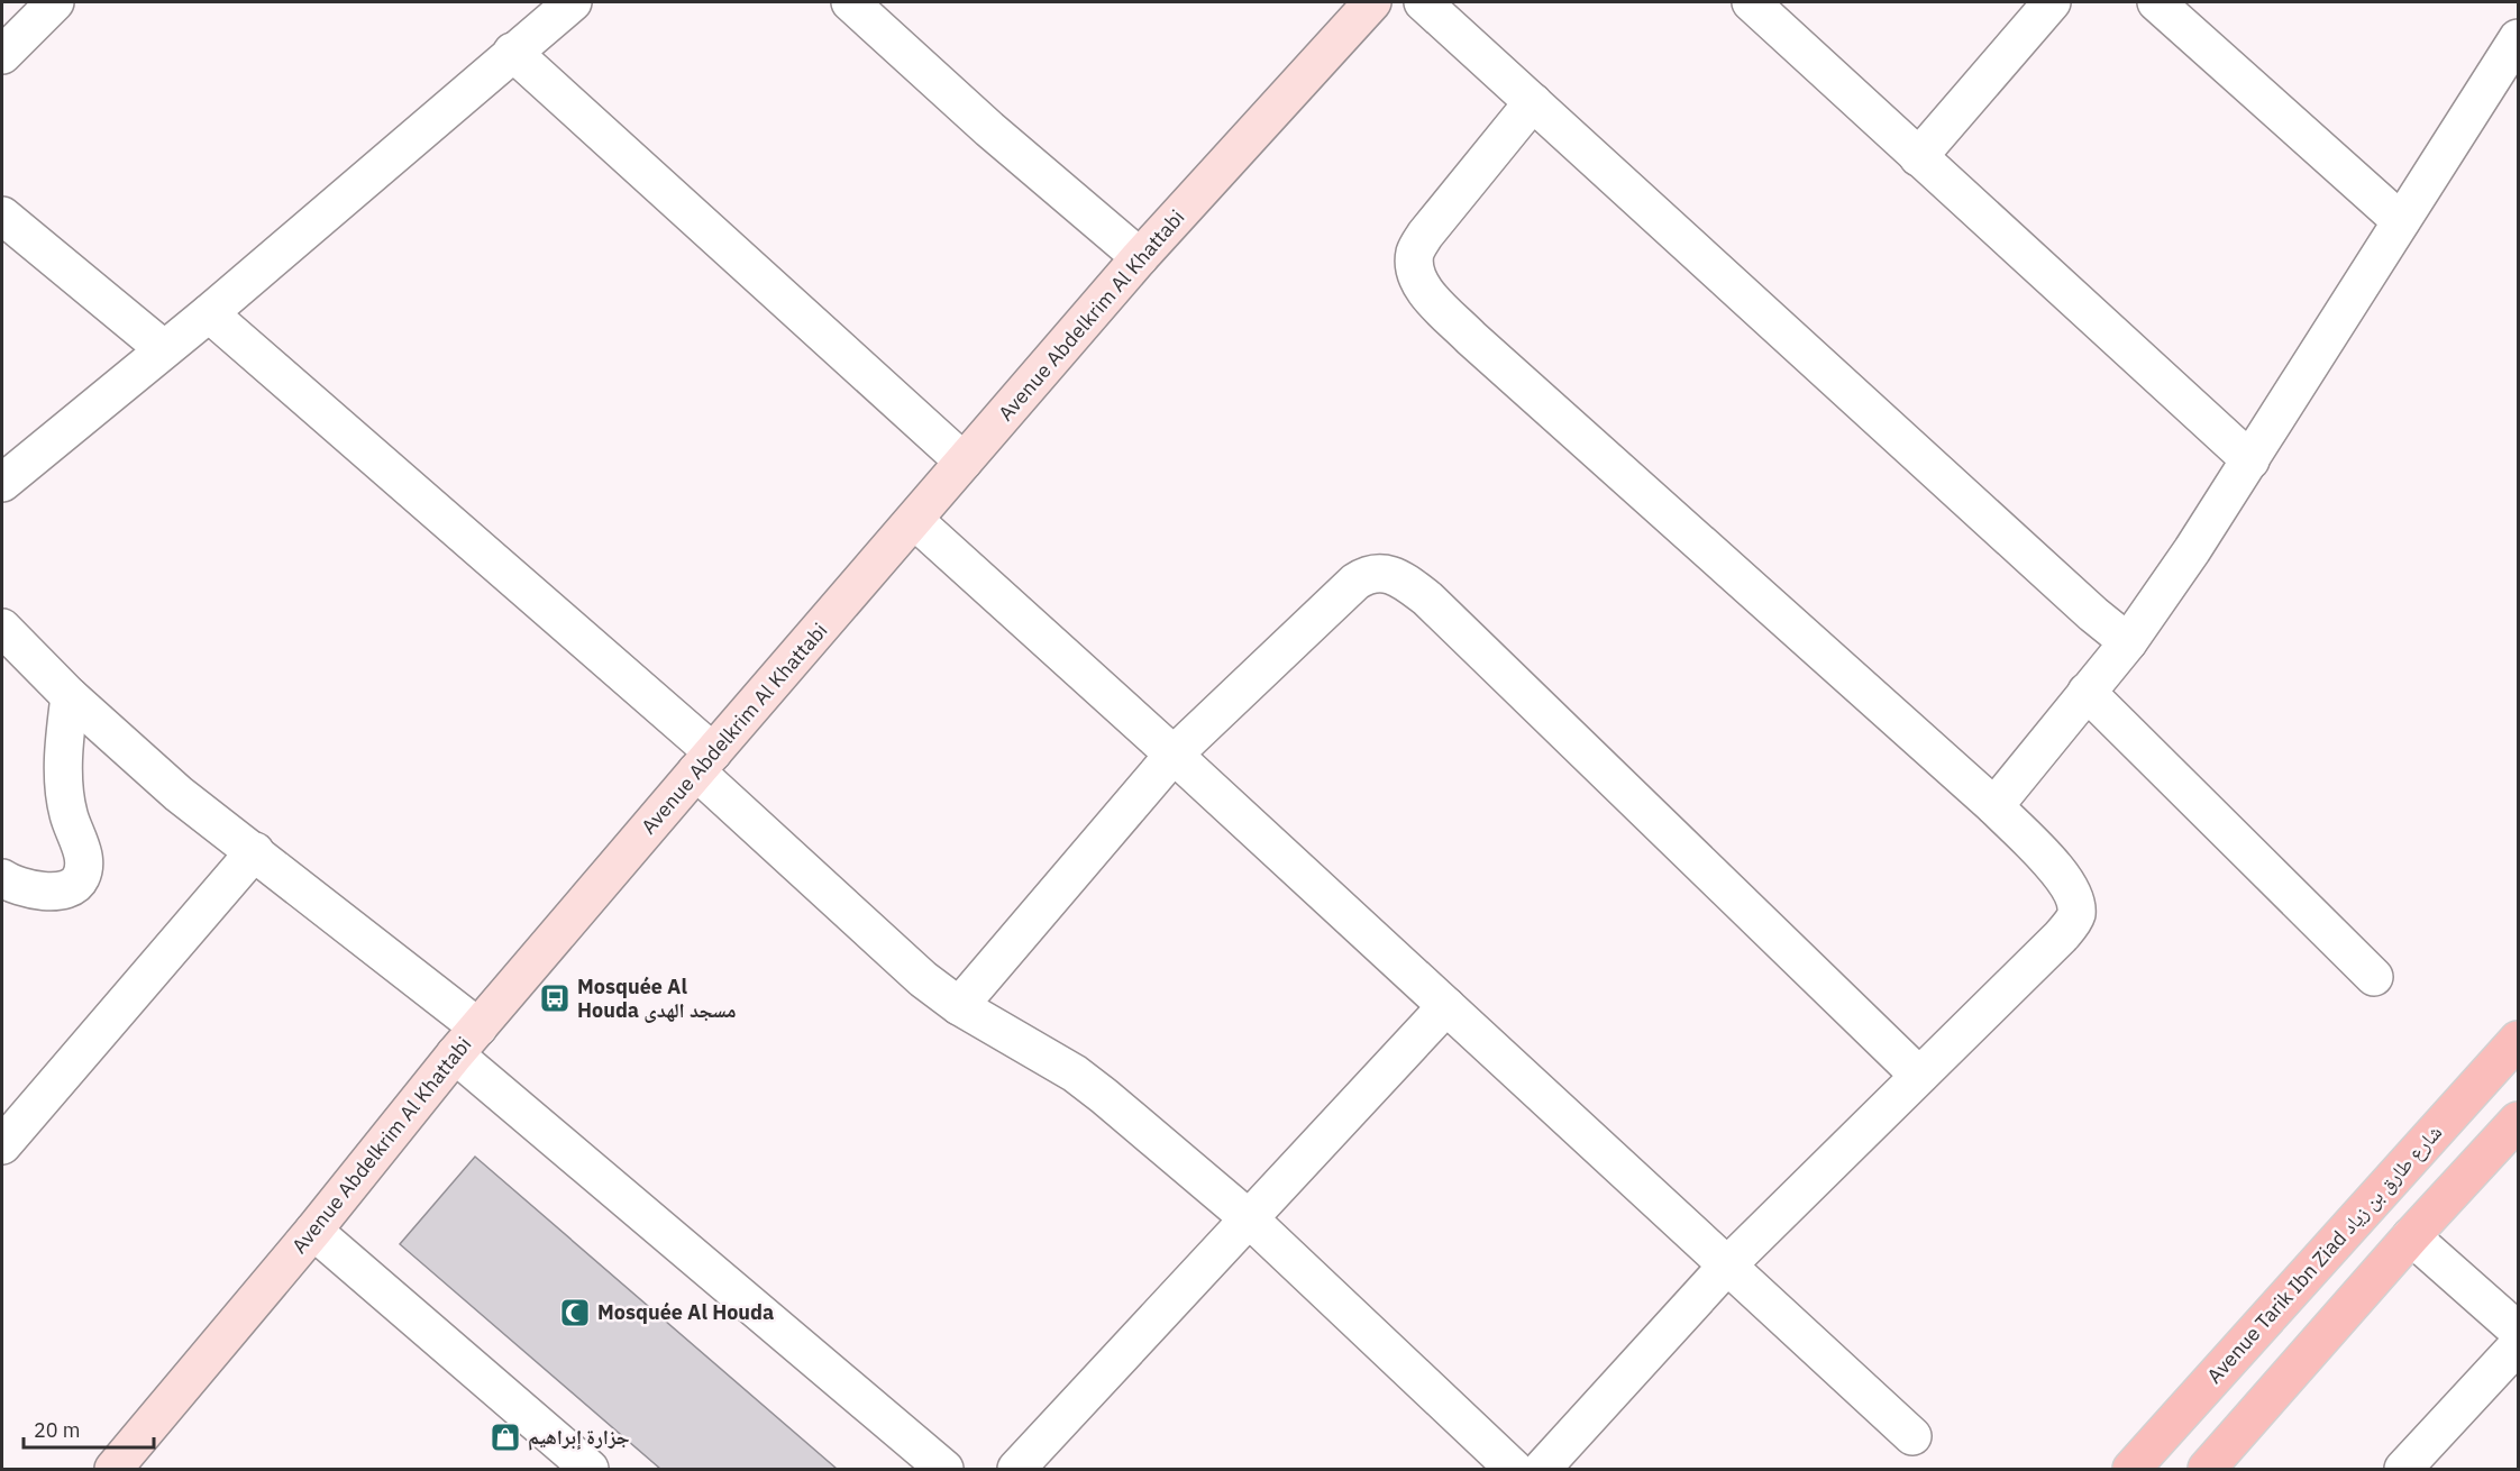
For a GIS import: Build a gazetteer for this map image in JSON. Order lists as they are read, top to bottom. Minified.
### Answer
{"streets":{"main road":["Avenue Abdelkrim Al Khattabi","Avenue Tarik Ibn Ziad شارع طارق بن زياد"]},"places":{"bus stop":["Mosquée Al Houda مسجد الهدى"],"mosque":["Mosquée Al Houda"],"shop":["جزارة إبراهيم"]},"scale_bar":"20 m"}
